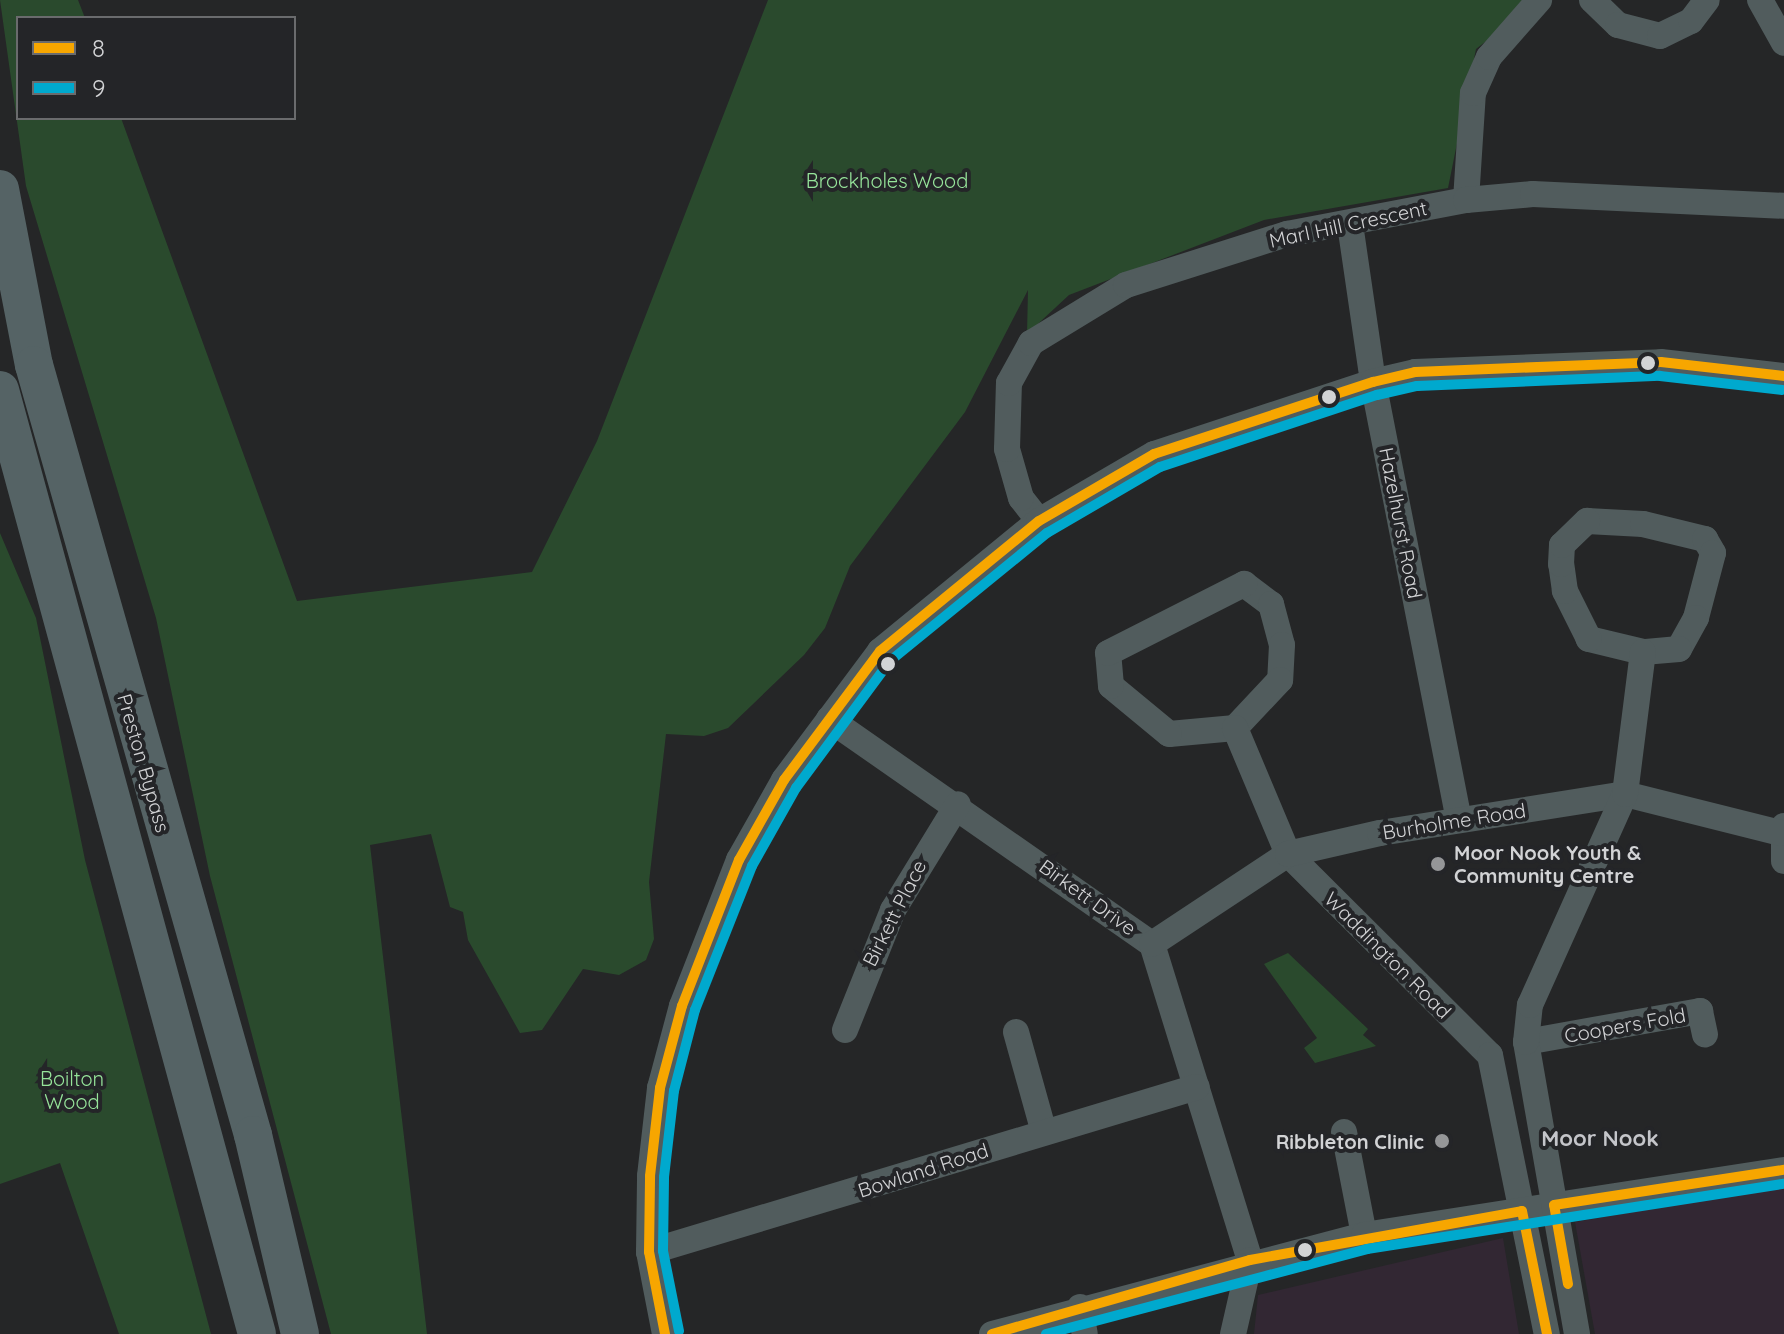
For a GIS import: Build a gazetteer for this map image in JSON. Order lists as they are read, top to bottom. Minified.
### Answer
{"streets":{"highway":["Preston Bypass"],"street":["Marl Hill Crescent","Hazelhurst Road","Burholme Road","Birkett Drive","Birkett Place","Waddington Road","Coopers Fold","Bowland Road"]},"crossings":[["Marl Hill Crescent","Hazelhurst Road"],["Hazelhurst Road","Burholme Road"],["Burholme Road","Birkett Drive"],["Burholme Road","Waddington Road"],["Birkett Drive","Birkett Place"],["Birkett Drive","Bowland Road"]],"districts":["Moor Nook"],"parks":["Brockholes Wood","Boilton Wood"],"places":["Moor Nook Youth & Community Centre","Ribbleton Clinic"],"lines":["transit line 8","transit line 9"],"legend":["8","9"]}
